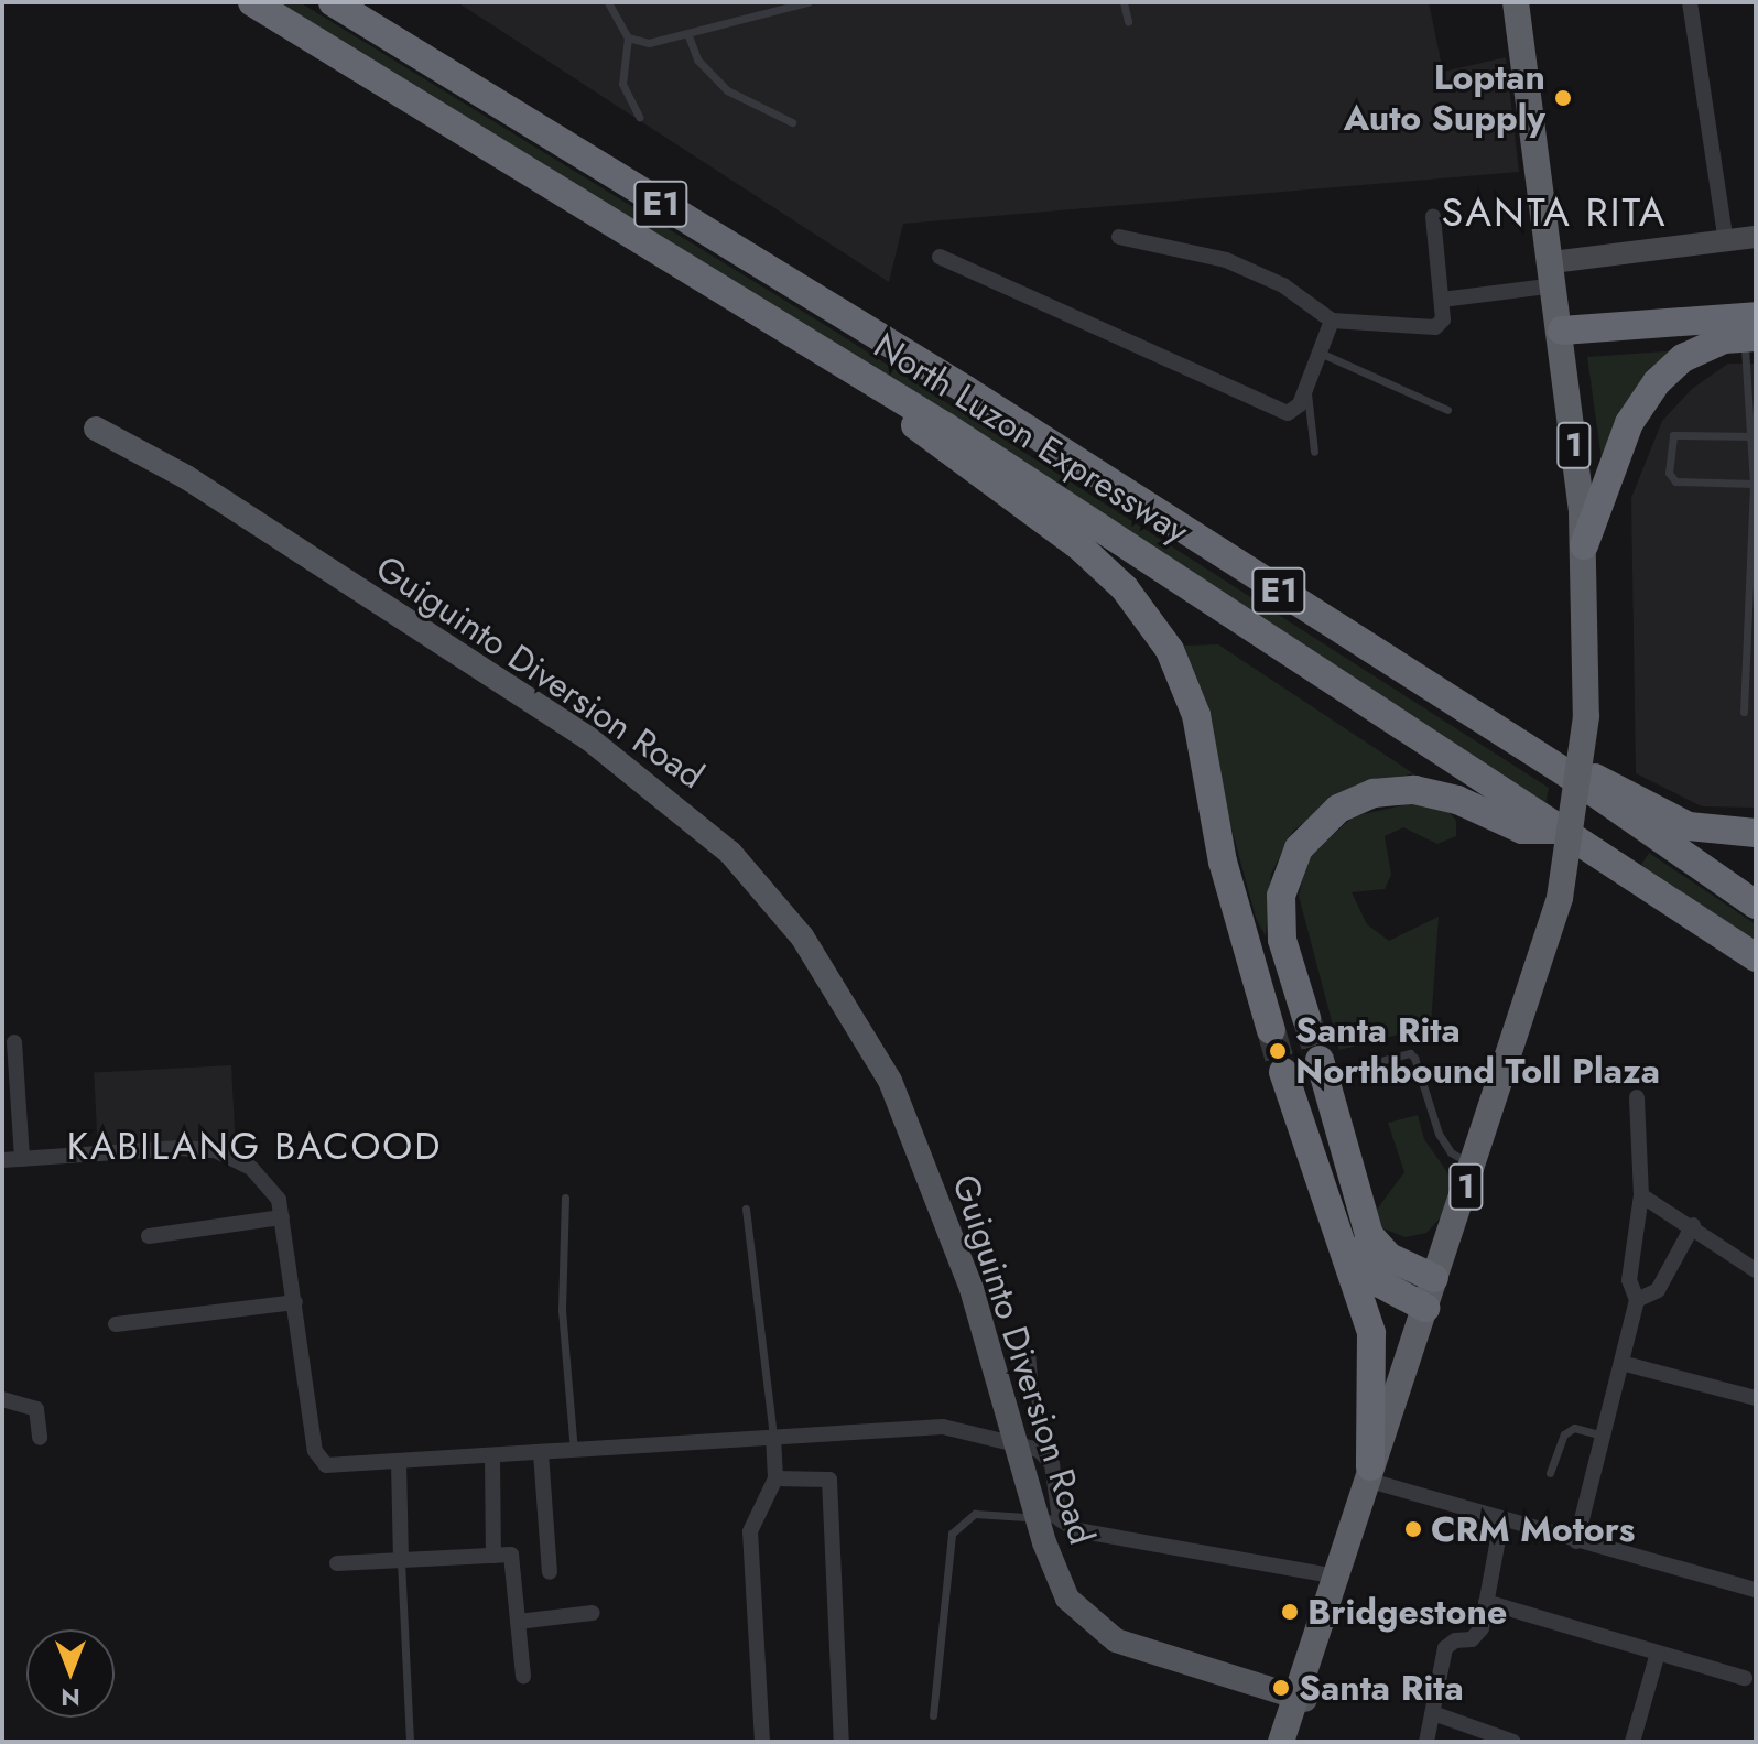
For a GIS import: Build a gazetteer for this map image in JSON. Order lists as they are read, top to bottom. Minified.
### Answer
{"streets":{"highway":["E1","North Luzon Expressway","1"],"main road":["Guiguinto Diversion Road"]},"districts":["SANTA RITA","KABILANG BACOOD"],"places":["Loptan Auto Supply","Santa Rita Northbound Toll Plaza","CRM Motors","Bridgestone","Santa Rita"],"north":"bottom"}
